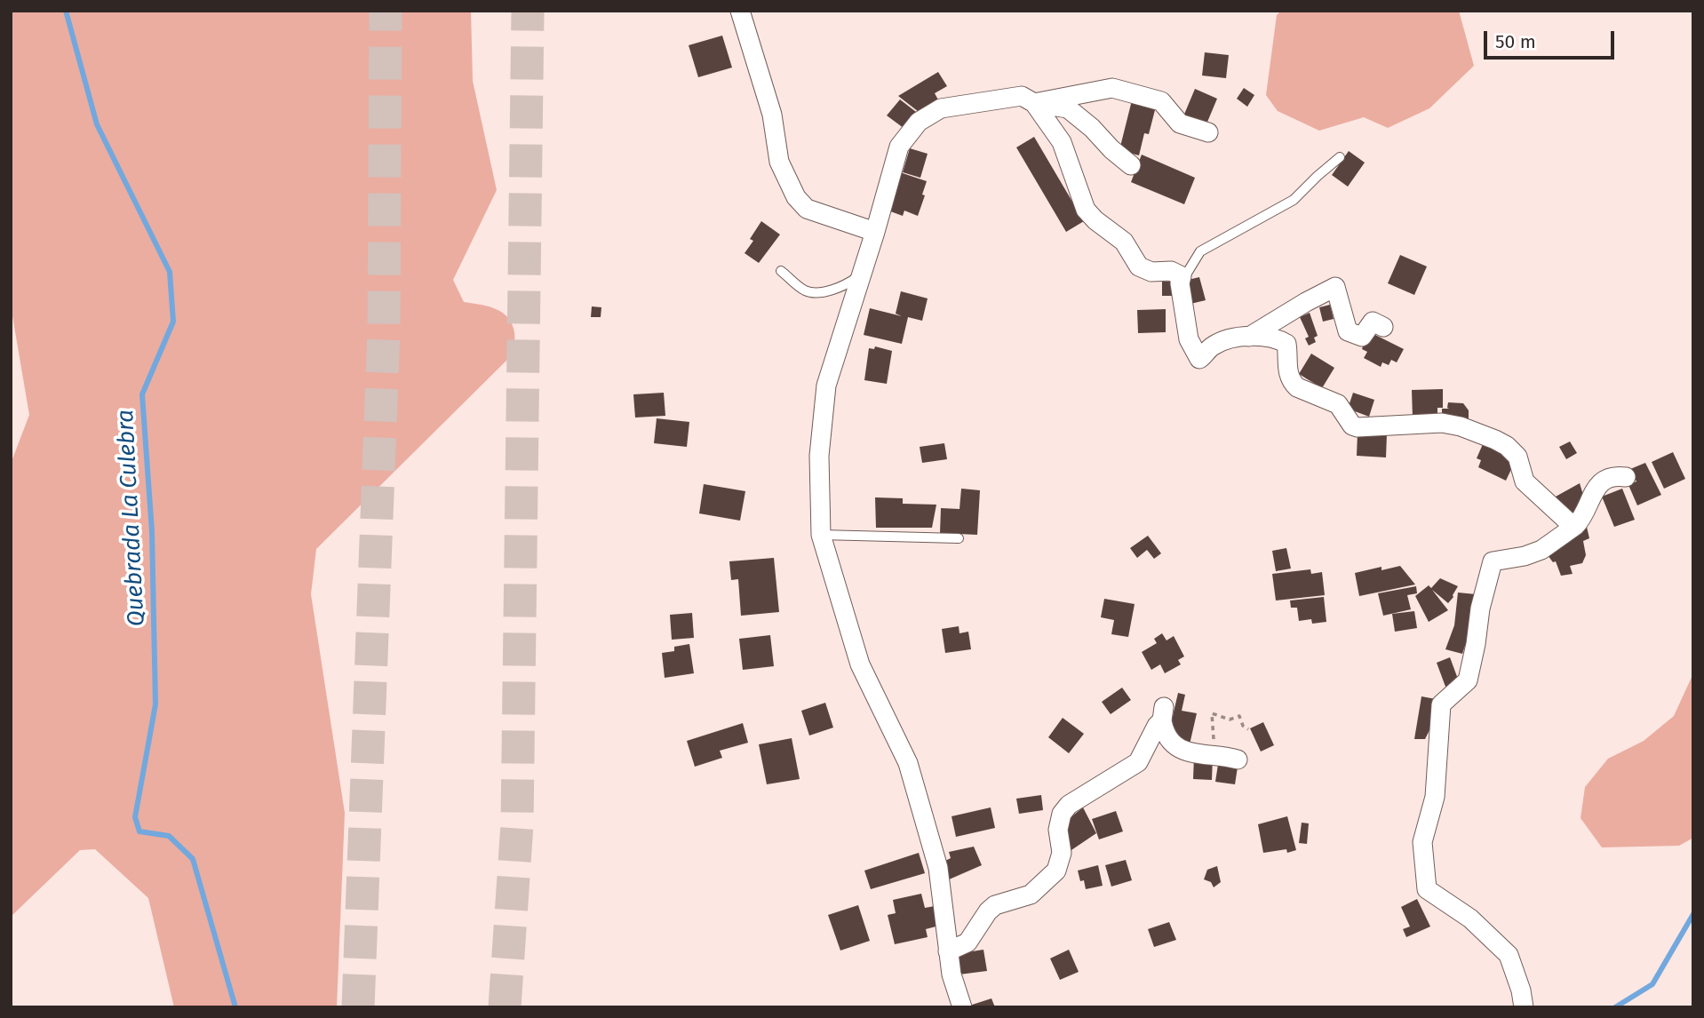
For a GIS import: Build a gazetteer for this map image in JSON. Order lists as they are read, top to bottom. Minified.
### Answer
{"water":["Quebrada La Culebra"],"scale_bar":"50 m"}
